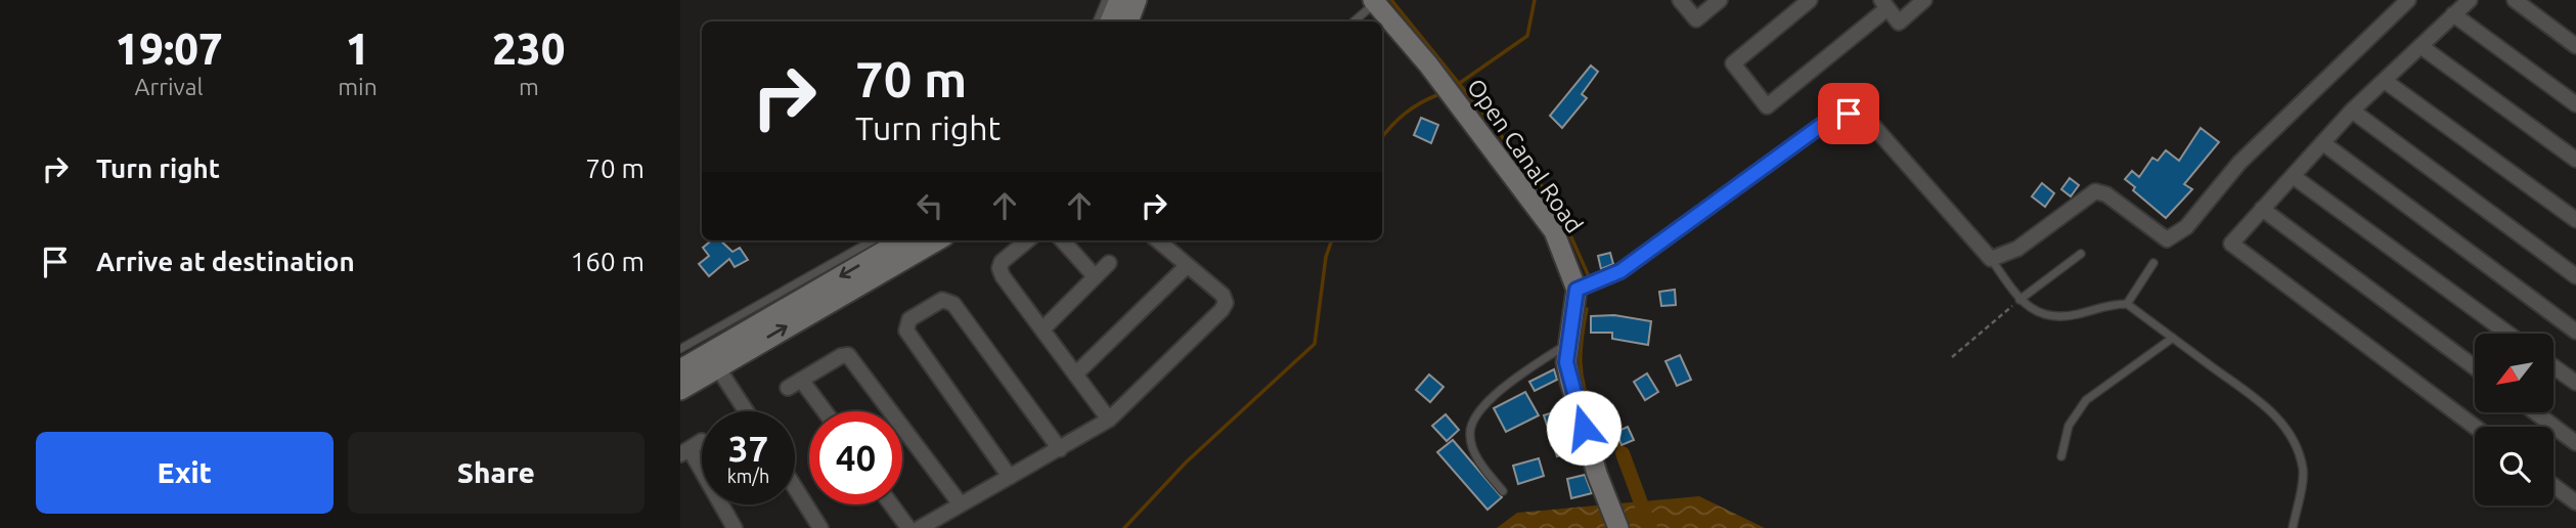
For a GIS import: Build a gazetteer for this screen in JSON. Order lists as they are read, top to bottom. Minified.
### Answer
{"streets":{"main road":["Open Canal Road"]},"north":"bottom left","page":{"eta":["19:07","Arrival","1","min","230","m"],"turn":["70 m","Turn right"],"list":[{"name":"Turn right","value":"70 m"},{"name":"Arrive at destination","value":"160 m"}],"speed":"37 km/h","limit":"40","buttons":["Exit","Share"]}}
